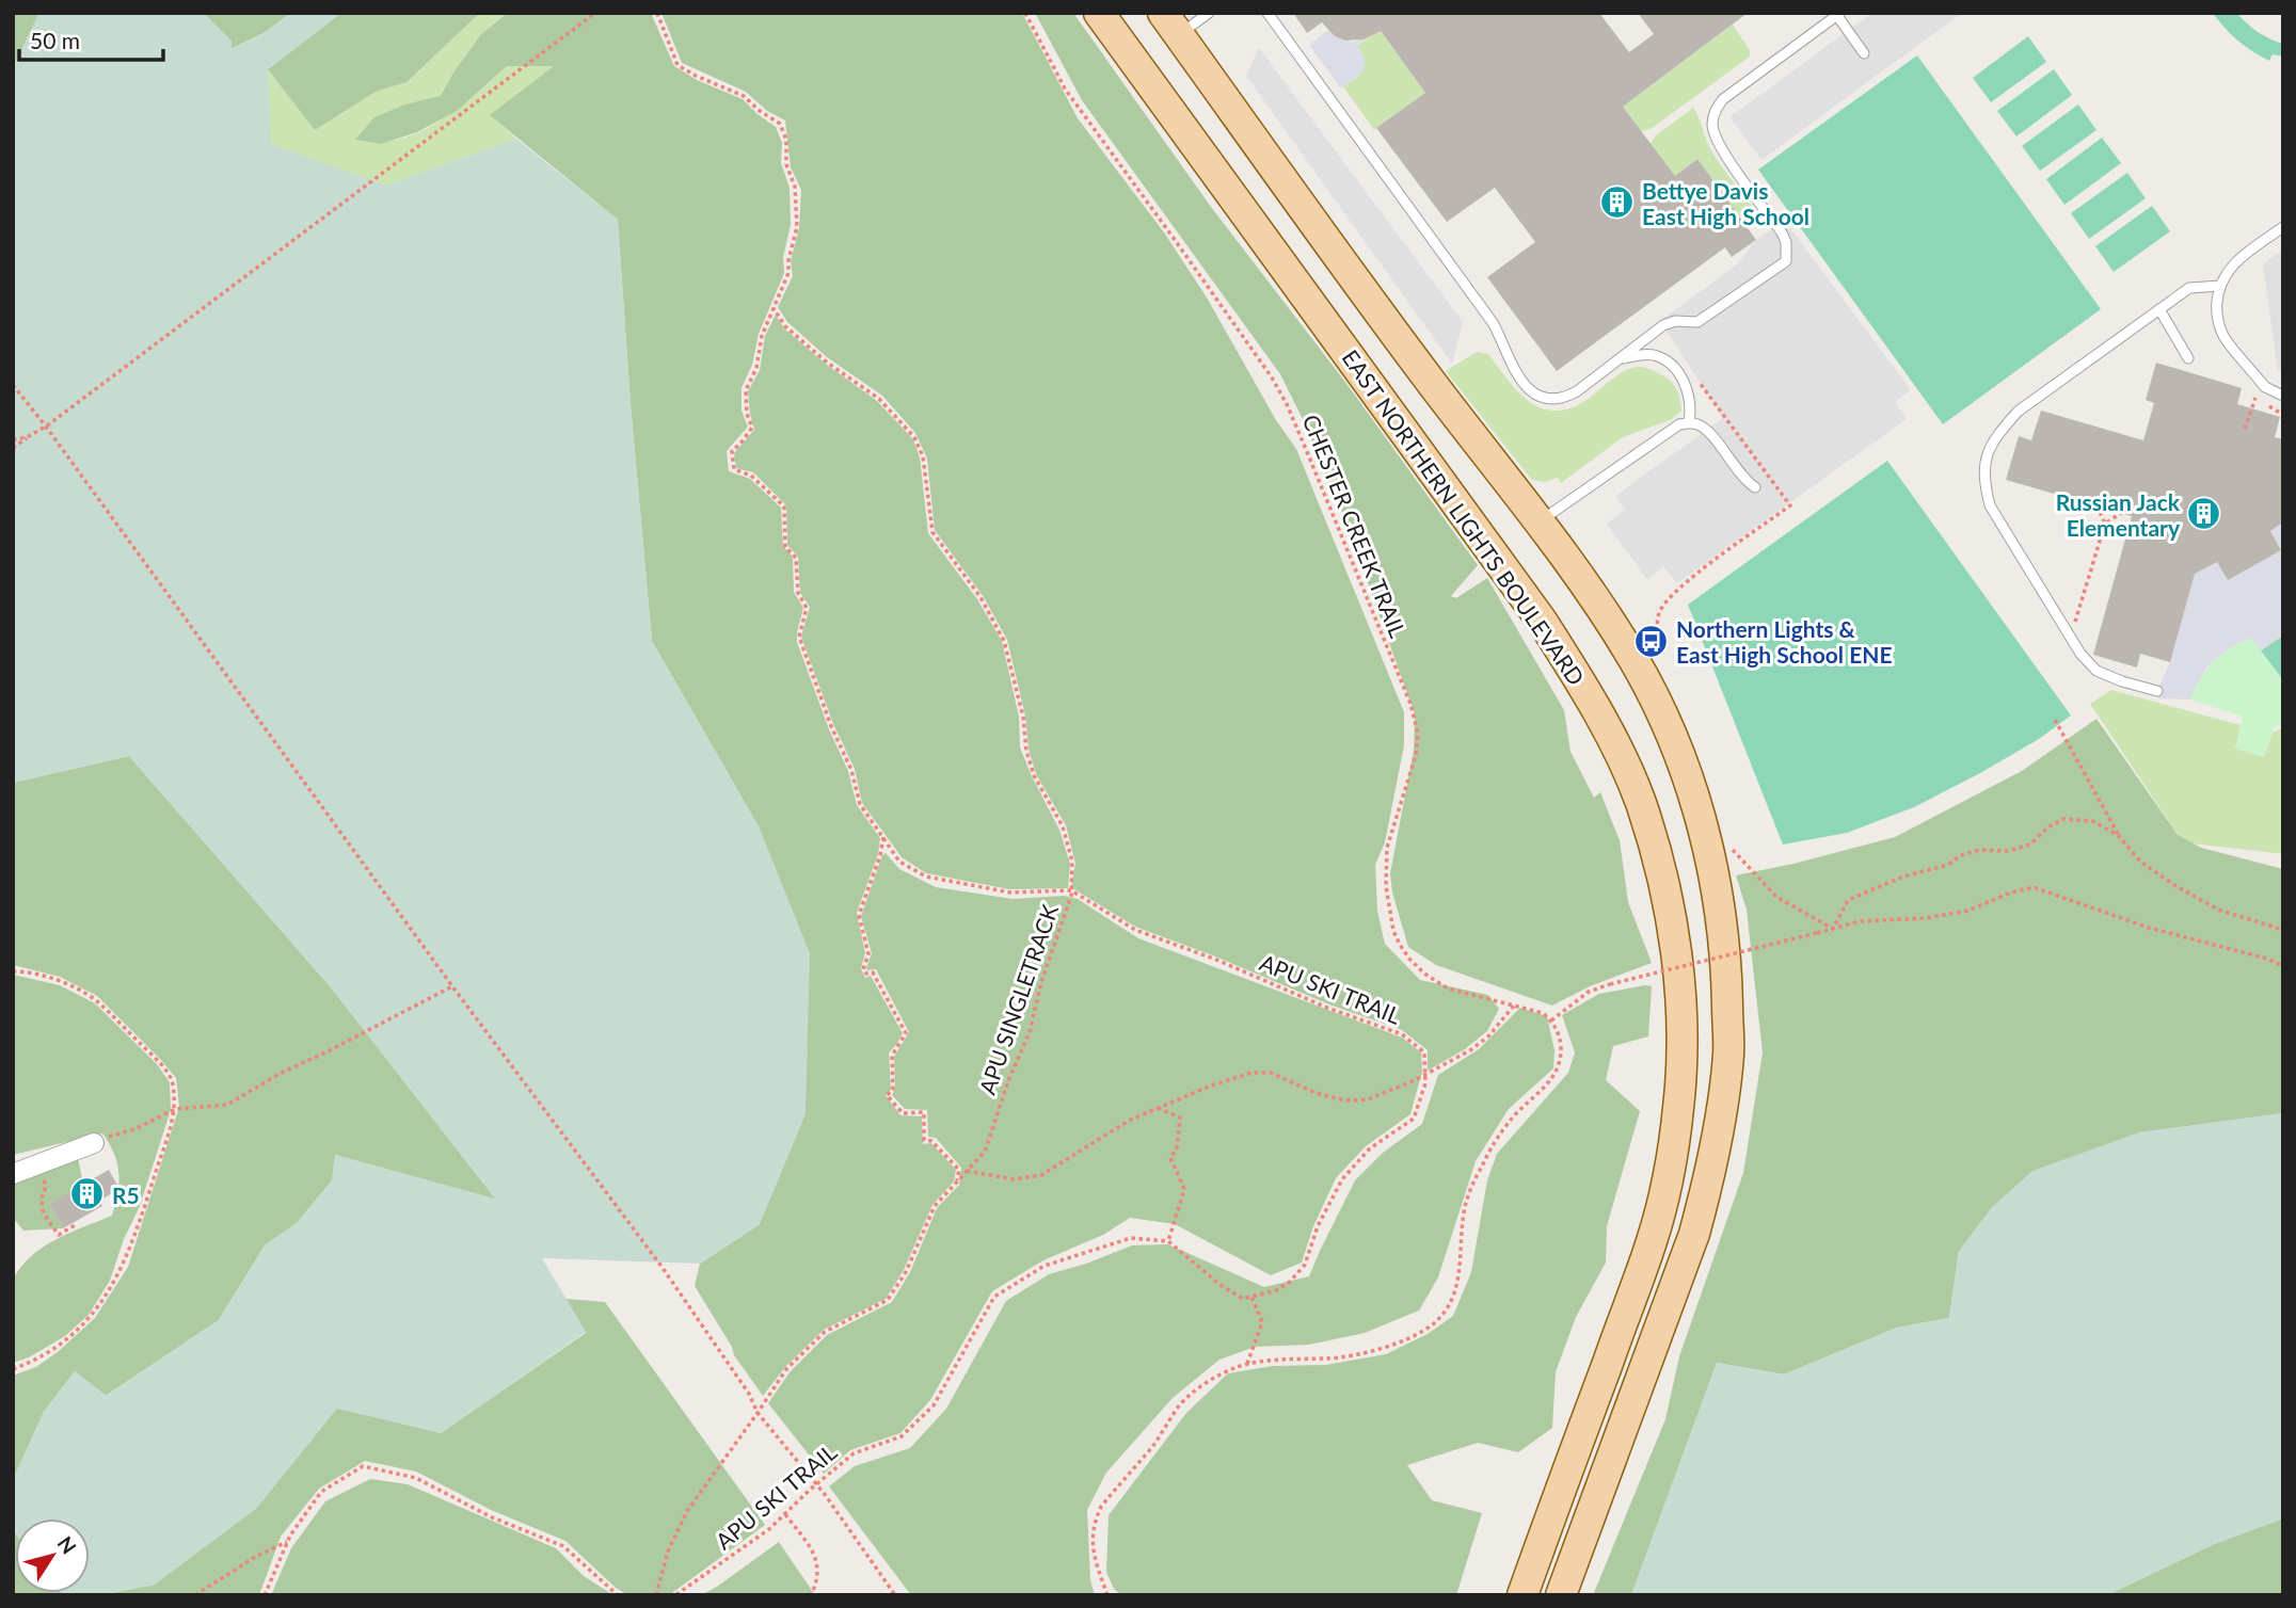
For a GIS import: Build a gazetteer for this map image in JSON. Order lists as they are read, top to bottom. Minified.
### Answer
{"streets":{"main road":["EAST NORTHERN LIGHTS BOULEVARD"],"path":["CHESTER CREEK TRAIL","APU SKI TRAIL","APU SINGLETRACK"]},"crossings":[["APU SKI TRAIL","APU SINGLETRACK"]],"places":{"building":["Bettye Davis East High School","Russian Jack Elementary","R5"],"bus stop":["Northern Lights & East High School ENE"]},"scale_bar":"50 m","north":"top right"}
